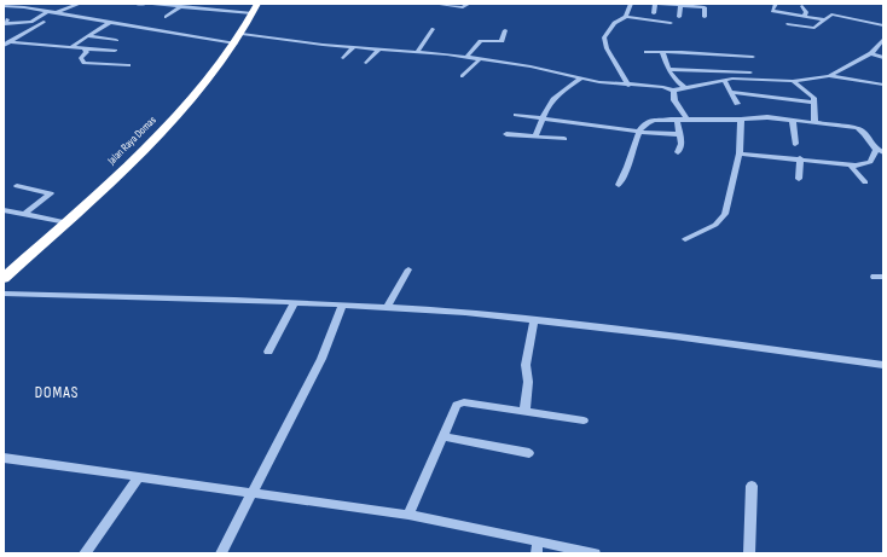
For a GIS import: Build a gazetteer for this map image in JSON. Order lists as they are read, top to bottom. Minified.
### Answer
{"streets":{"highway":["Jalan Raya Domas"]},"districts":["DOMAS"]}
